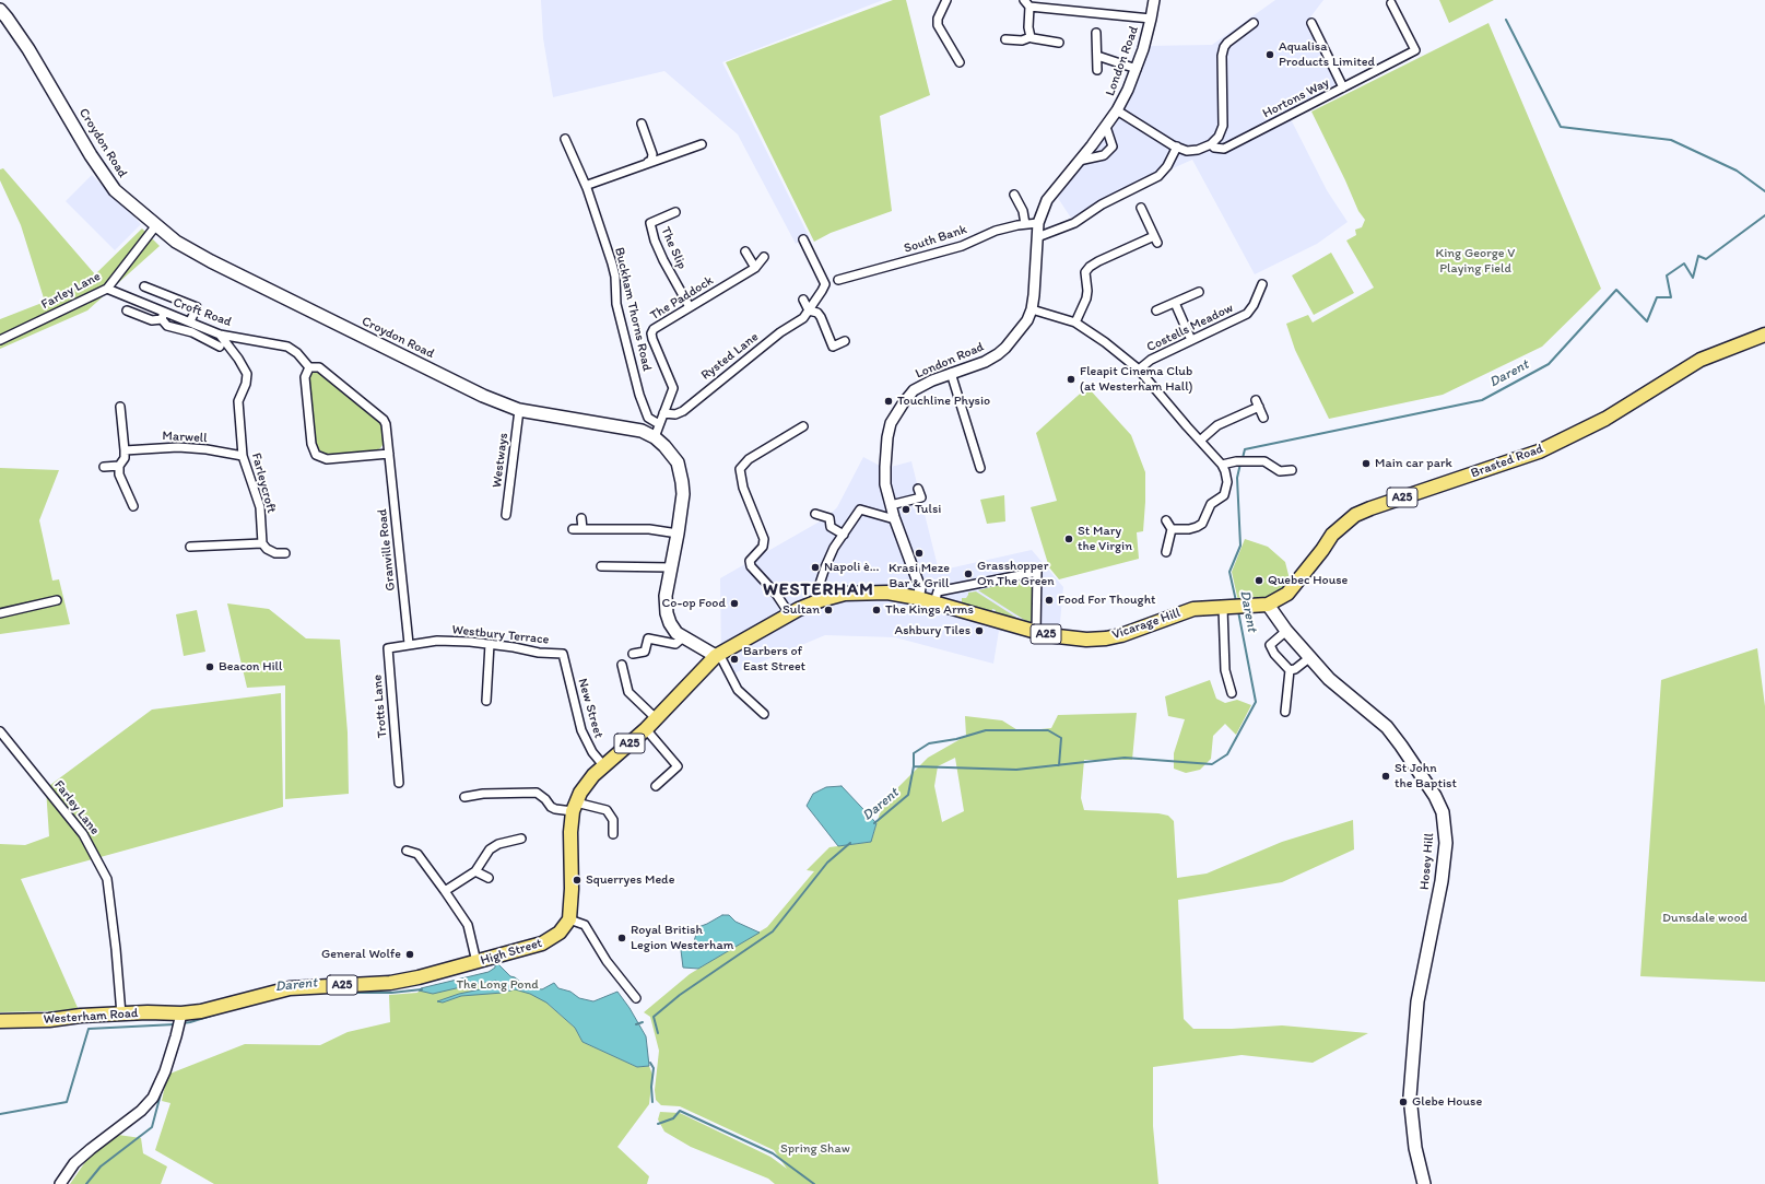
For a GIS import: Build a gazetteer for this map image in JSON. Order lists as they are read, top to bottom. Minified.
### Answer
{"streets":{"main road":["Croydon Road","Brasted Road","A25","Vicarage Hill","Hosey Hill","High Street","Westerham Road"],"street":["London Road","Hortons Way","South Bank","The Slip","Farley Lane","The Paddock","Buckham Thorns Road","Croft Road","Costells Meadow","Rysted Lane","Marwell","Westways","Farleycroft","Granville Road","Westbury Terrace","Trotts Lane","New Street"]},"crossings":[["London Road","South Bank"],["London Road","A25"],["London Road","Vicarage Hill"],["Croydon Road","Farley Lane"],["Croydon Road","The Paddock"],["Croydon Road","Westways"],["Croydon Road","A25"],["The Slip","The Paddock"],["Farley Lane","Croft Road"],["Farley Lane","Westerham Road"],["The Paddock","Buckham Thorns Road"],["The Paddock","Rysted Lane"],["Croft Road","Farleycroft"],["Croft Road","Granville Road"],["Marwell","Farleycroft"],["Brasted Road","A25"],["Brasted Road","Hosey Hill"],["A25","Vicarage Hill"],["A25","New Street"],["A25","Hosey Hill"],["A25","High Street"],["Granville Road","Westbury Terrace"],["Granville Road","Trotts Lane"],["Westbury Terrace","Trotts Lane"],["Westbury Terrace","New Street"],["High Street","Westerham Road"]],"districts":["WESTERHAM"],"water":["Darent"],"parks":["King George V Playing Field","Dunsdale wood","The Long Pond","Spring Shaw"],"places":["Aqualisa Products Limited","Fleapit Cinema Club (at Westerham Hall)","Touchline Physio","Main car park","Tulsi","St Mary the Virgin","Krasi Meze Bar & Grill","Napoli è...","Grasshopper On The Green","Quebec House","Food For Thought","Co-op Food","Sultan","The Kings Arms","Ashbury Tiles","Barbers of East Street","Beacon Hill","St John the Baptist","Squerryes Mede","Royal British Legion Westerham","General Wolfe","Glebe House"]}
